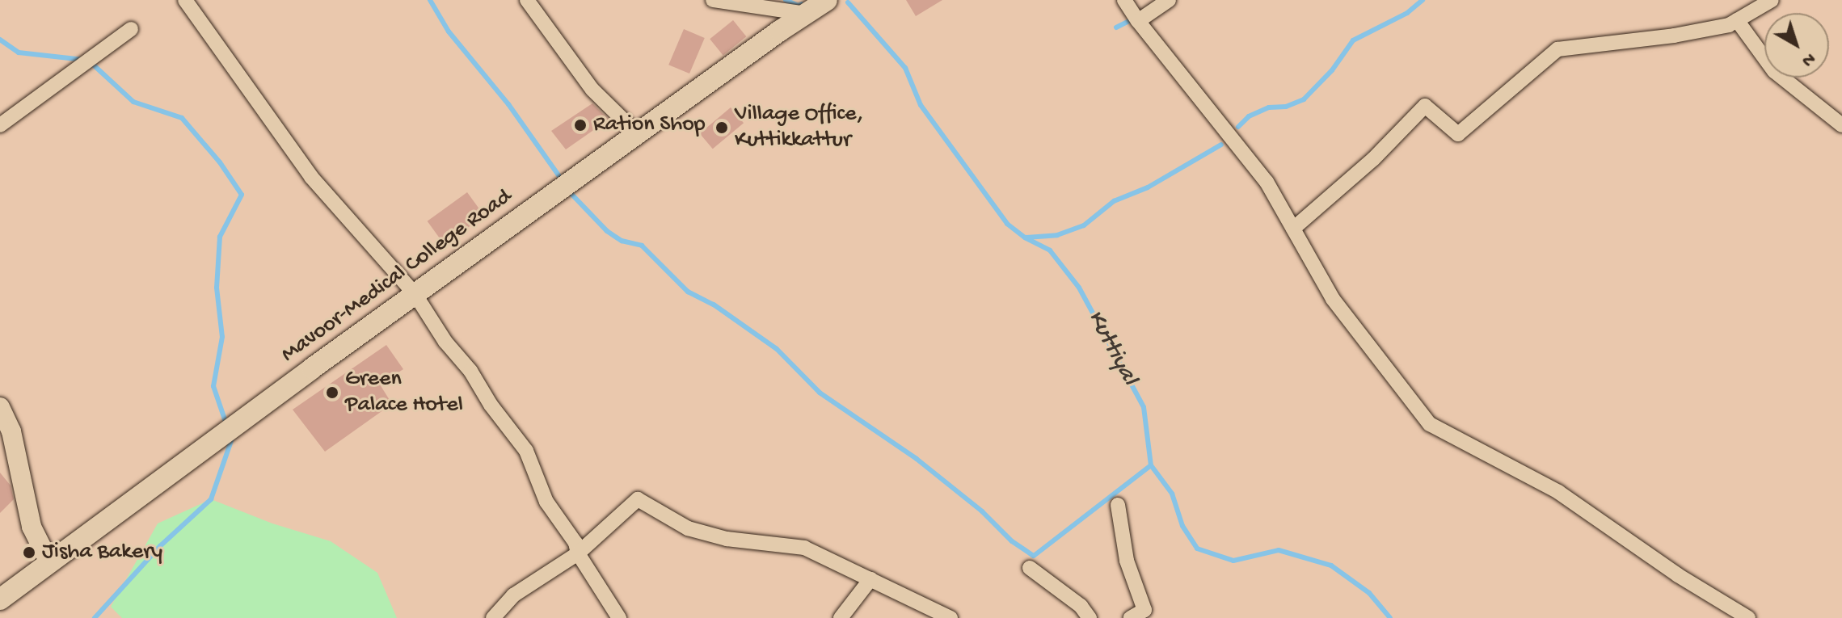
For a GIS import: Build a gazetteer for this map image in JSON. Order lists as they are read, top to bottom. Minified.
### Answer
{"streets":{"main road":["Mavoor-Medical College Road"]},"water":["Kuttiyal"],"places":["Ration Shop","Village Office, Kuttikkattur","Green Palace Hotel","Jisha Bakery"],"north":"bottom right"}
